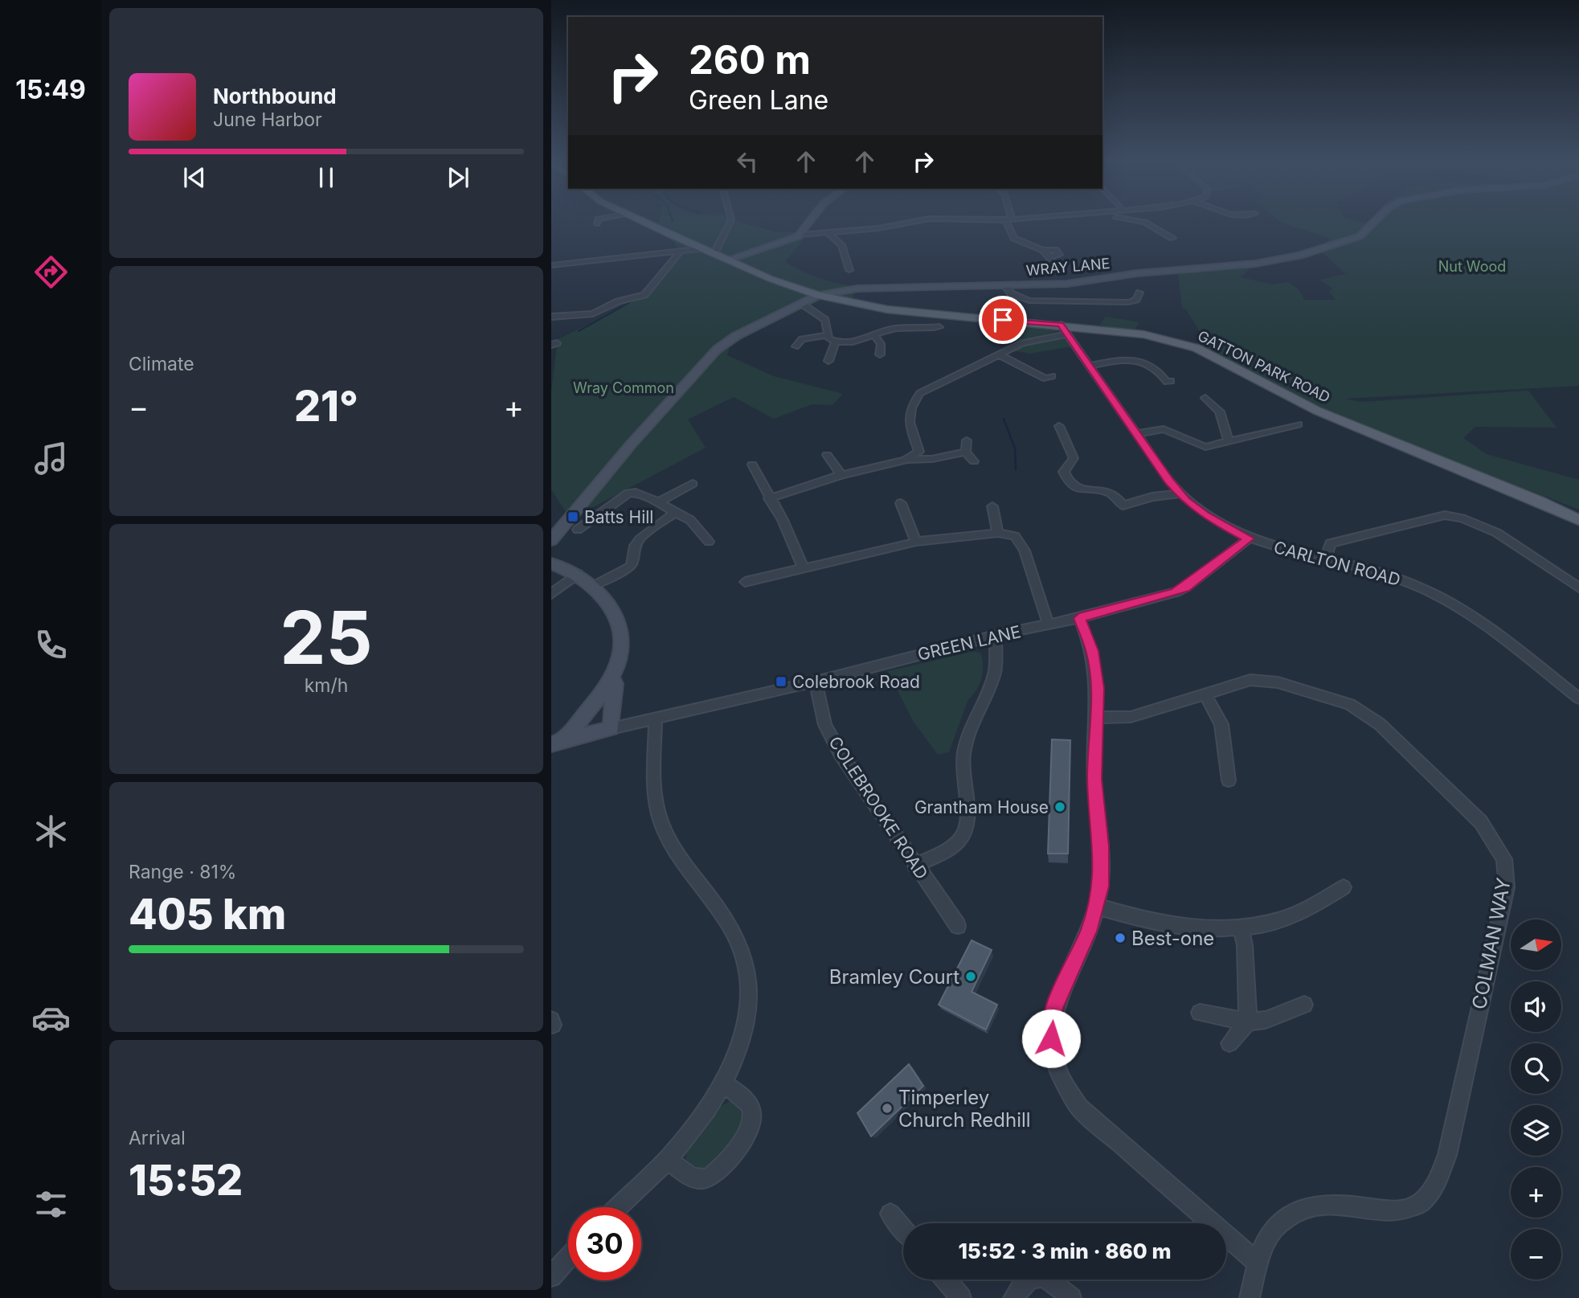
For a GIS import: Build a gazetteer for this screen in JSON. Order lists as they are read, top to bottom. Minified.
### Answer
{"streets":{"main road":["GATTON PARK ROAD"],"street":["WRAY LANE","CARLTON ROAD","GREEN LANE","COLEBROOKE ROAD","COLMAN WAY"]},"crossings":[["WRAY LANE","GATTON PARK ROAD"],["GATTON PARK ROAD","CARLTON ROAD"],["CARLTON ROAD","GREEN LANE"],["GREEN LANE","COLEBROOKE ROAD"]],"parks":["Nut Wood","Wray Common"],"places":{"transit":["Batts Hill","Colebrook Road"],"other":["Grantham House","Best-one","Bramley Court","Timperley Church Redhill"]},"north":"right","page":{"tabs":"15:49","turn":["260 m","Green Lane"],"song":["Northbound","June Harbor"],"tile":["Climate",["25","km/h"],["Range · 81%","405 km"],["Arrival","15:52"]],"heat":["−","21°","+"],"map_buttons":["+","−"],"limit":"30","trip":"15:52 · 3 min · 860 m"}}
